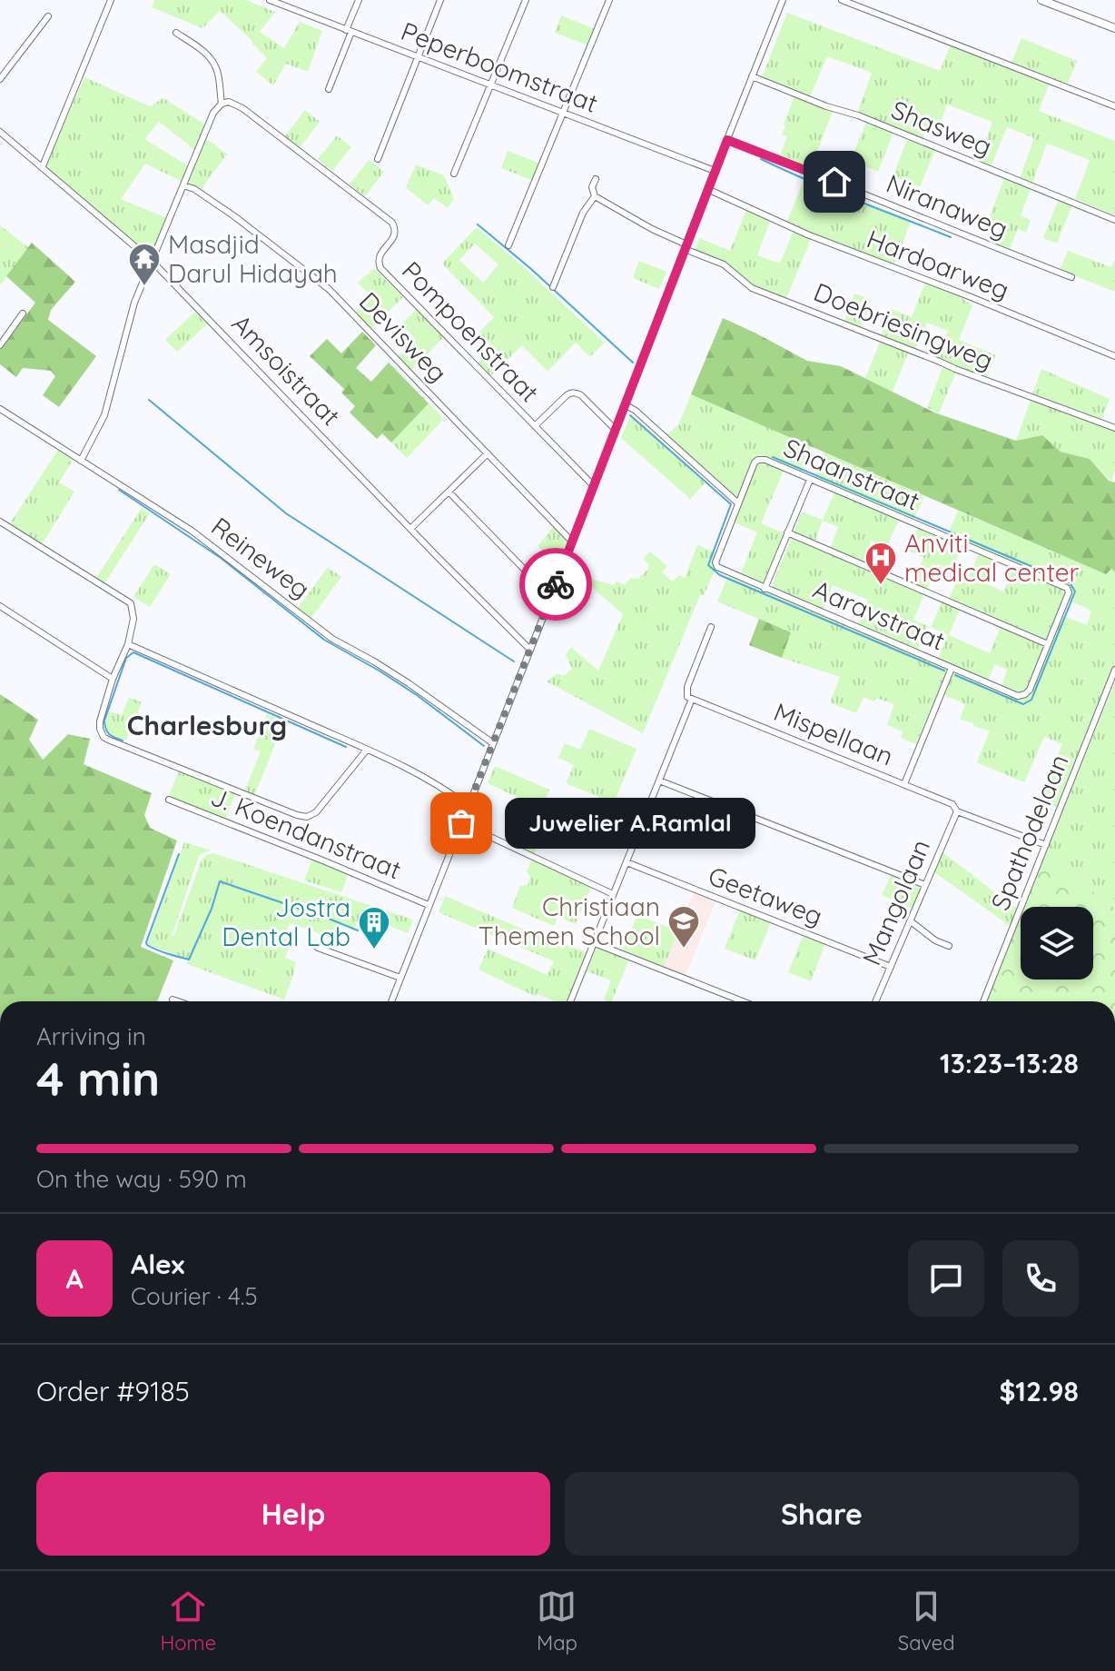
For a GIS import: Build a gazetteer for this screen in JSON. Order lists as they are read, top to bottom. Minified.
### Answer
{"streets":{"street":["Peperboomstraat","Shasweg","Niranaweg","Hardoarweg","Doebriesingweg","Pompoenstraat","Devisweg","Amsoistraat","Shaanstraat","Reineweg","Aaravstraat","Mispellaan","Spathodelaan","J. Koendanstraat","Geetaweg","Mangolaan"]},"crossings":[["Shaanstraat","Aaravstraat"],["Mispellaan","Spathodelaan"],["Mispellaan","Mangolaan"],["Geetaweg","Mangolaan"]],"districts":["Charlesburg"],"places":{"temple":["Masdjid Darul Hidayah"],"hospital":["Anviti medical center"],"other":["Juwelier A.Ramlal"],"school or university":["Christiaan Themen School"],"building":["Jostra Dental Lab"]},"page":{"bubble":"Juwelier A.Ramlal","heading":["4 min","Arriving in","13:23–13:28"],"panel":["Alex","Courier · 4.5","Order #9185","$12.98"],"bar":"On the way · 590 m","round":"A","buttons":["Help","Share"],"tabs":["Home","Map","Saved"]}}
